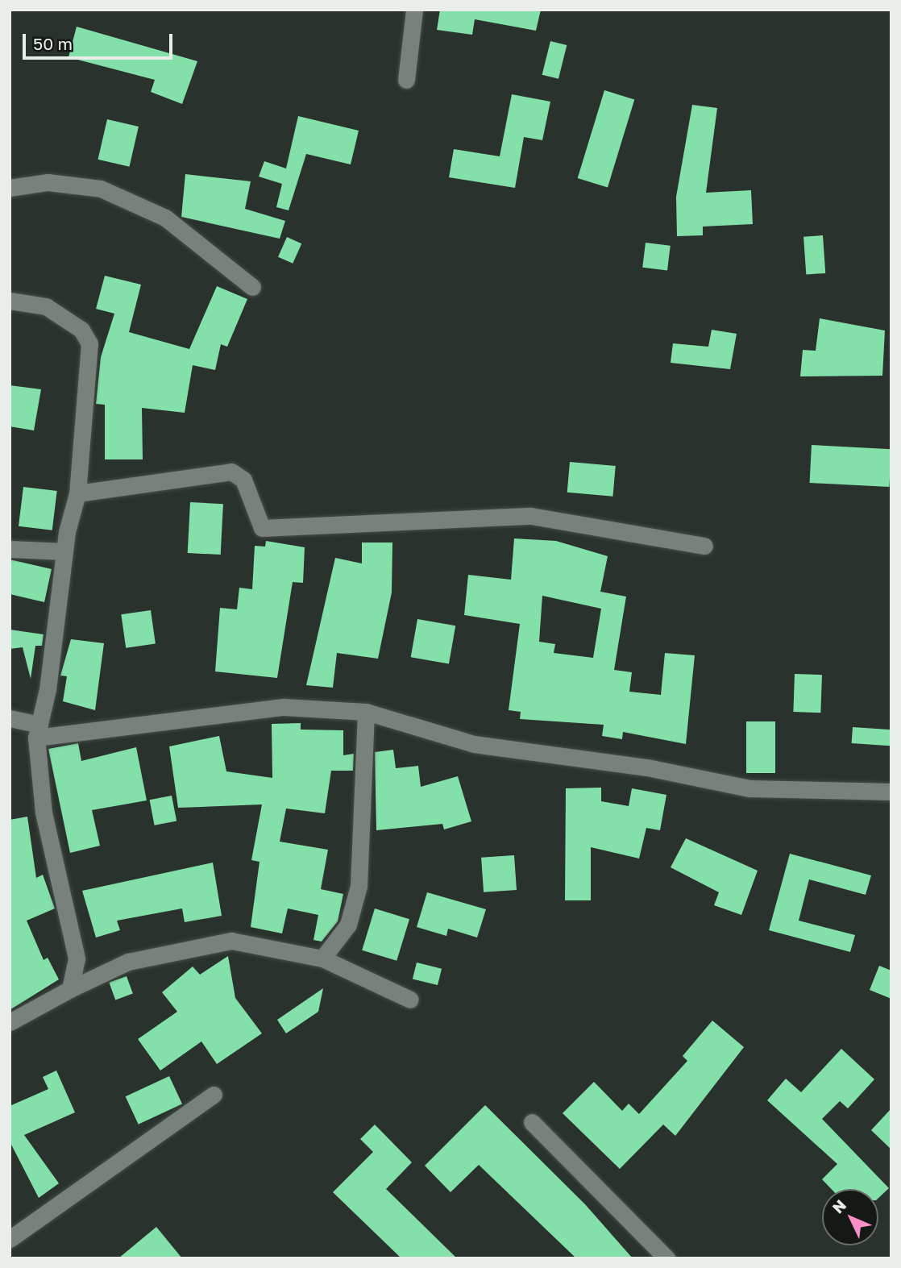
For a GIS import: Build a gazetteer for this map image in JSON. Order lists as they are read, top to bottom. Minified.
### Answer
{"scale_bar":"50 m","north":"top left"}
